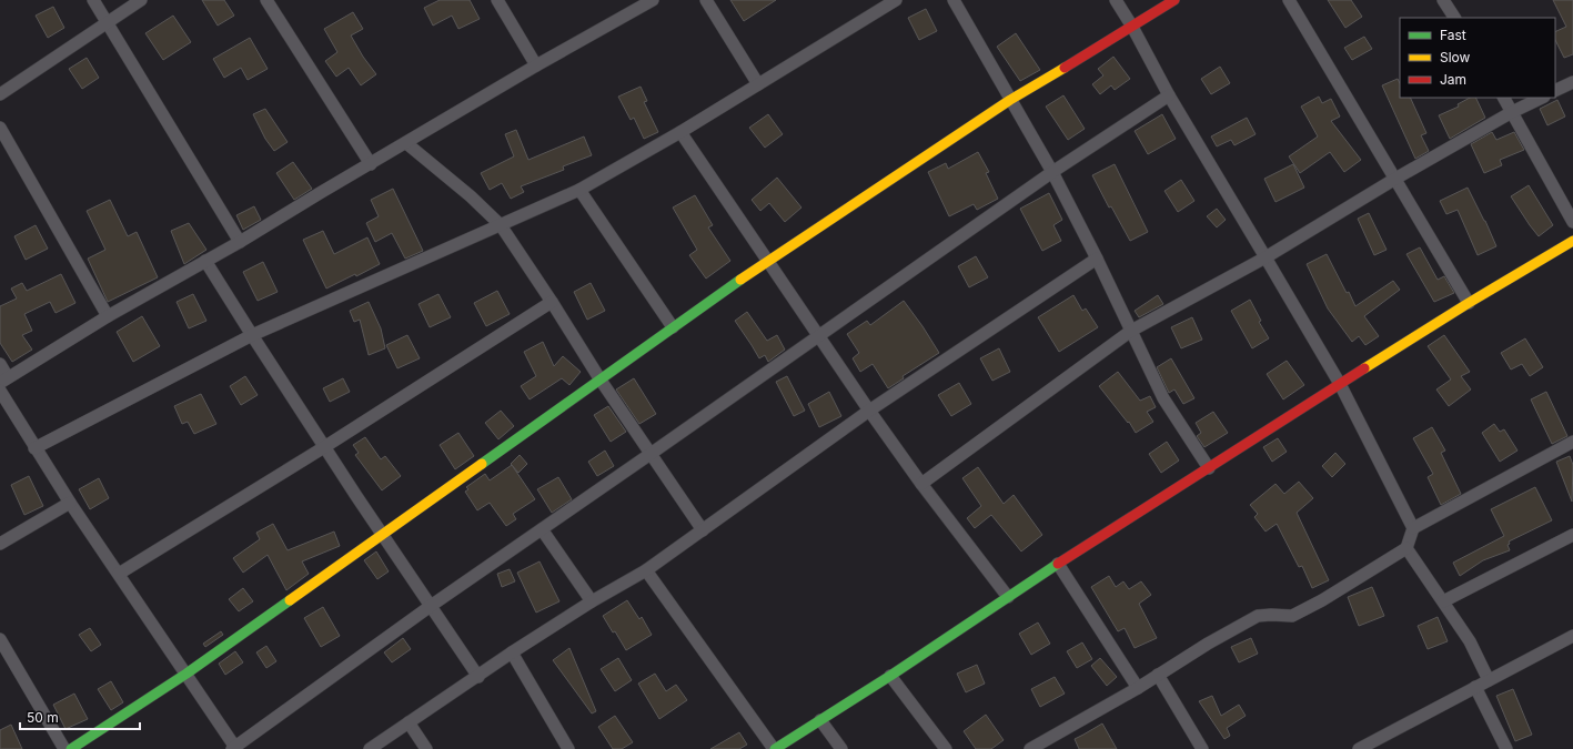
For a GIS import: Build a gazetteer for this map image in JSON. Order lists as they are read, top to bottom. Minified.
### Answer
{"legend":["Fast","Slow","Jam"],"scale_bar":"50 m"}
